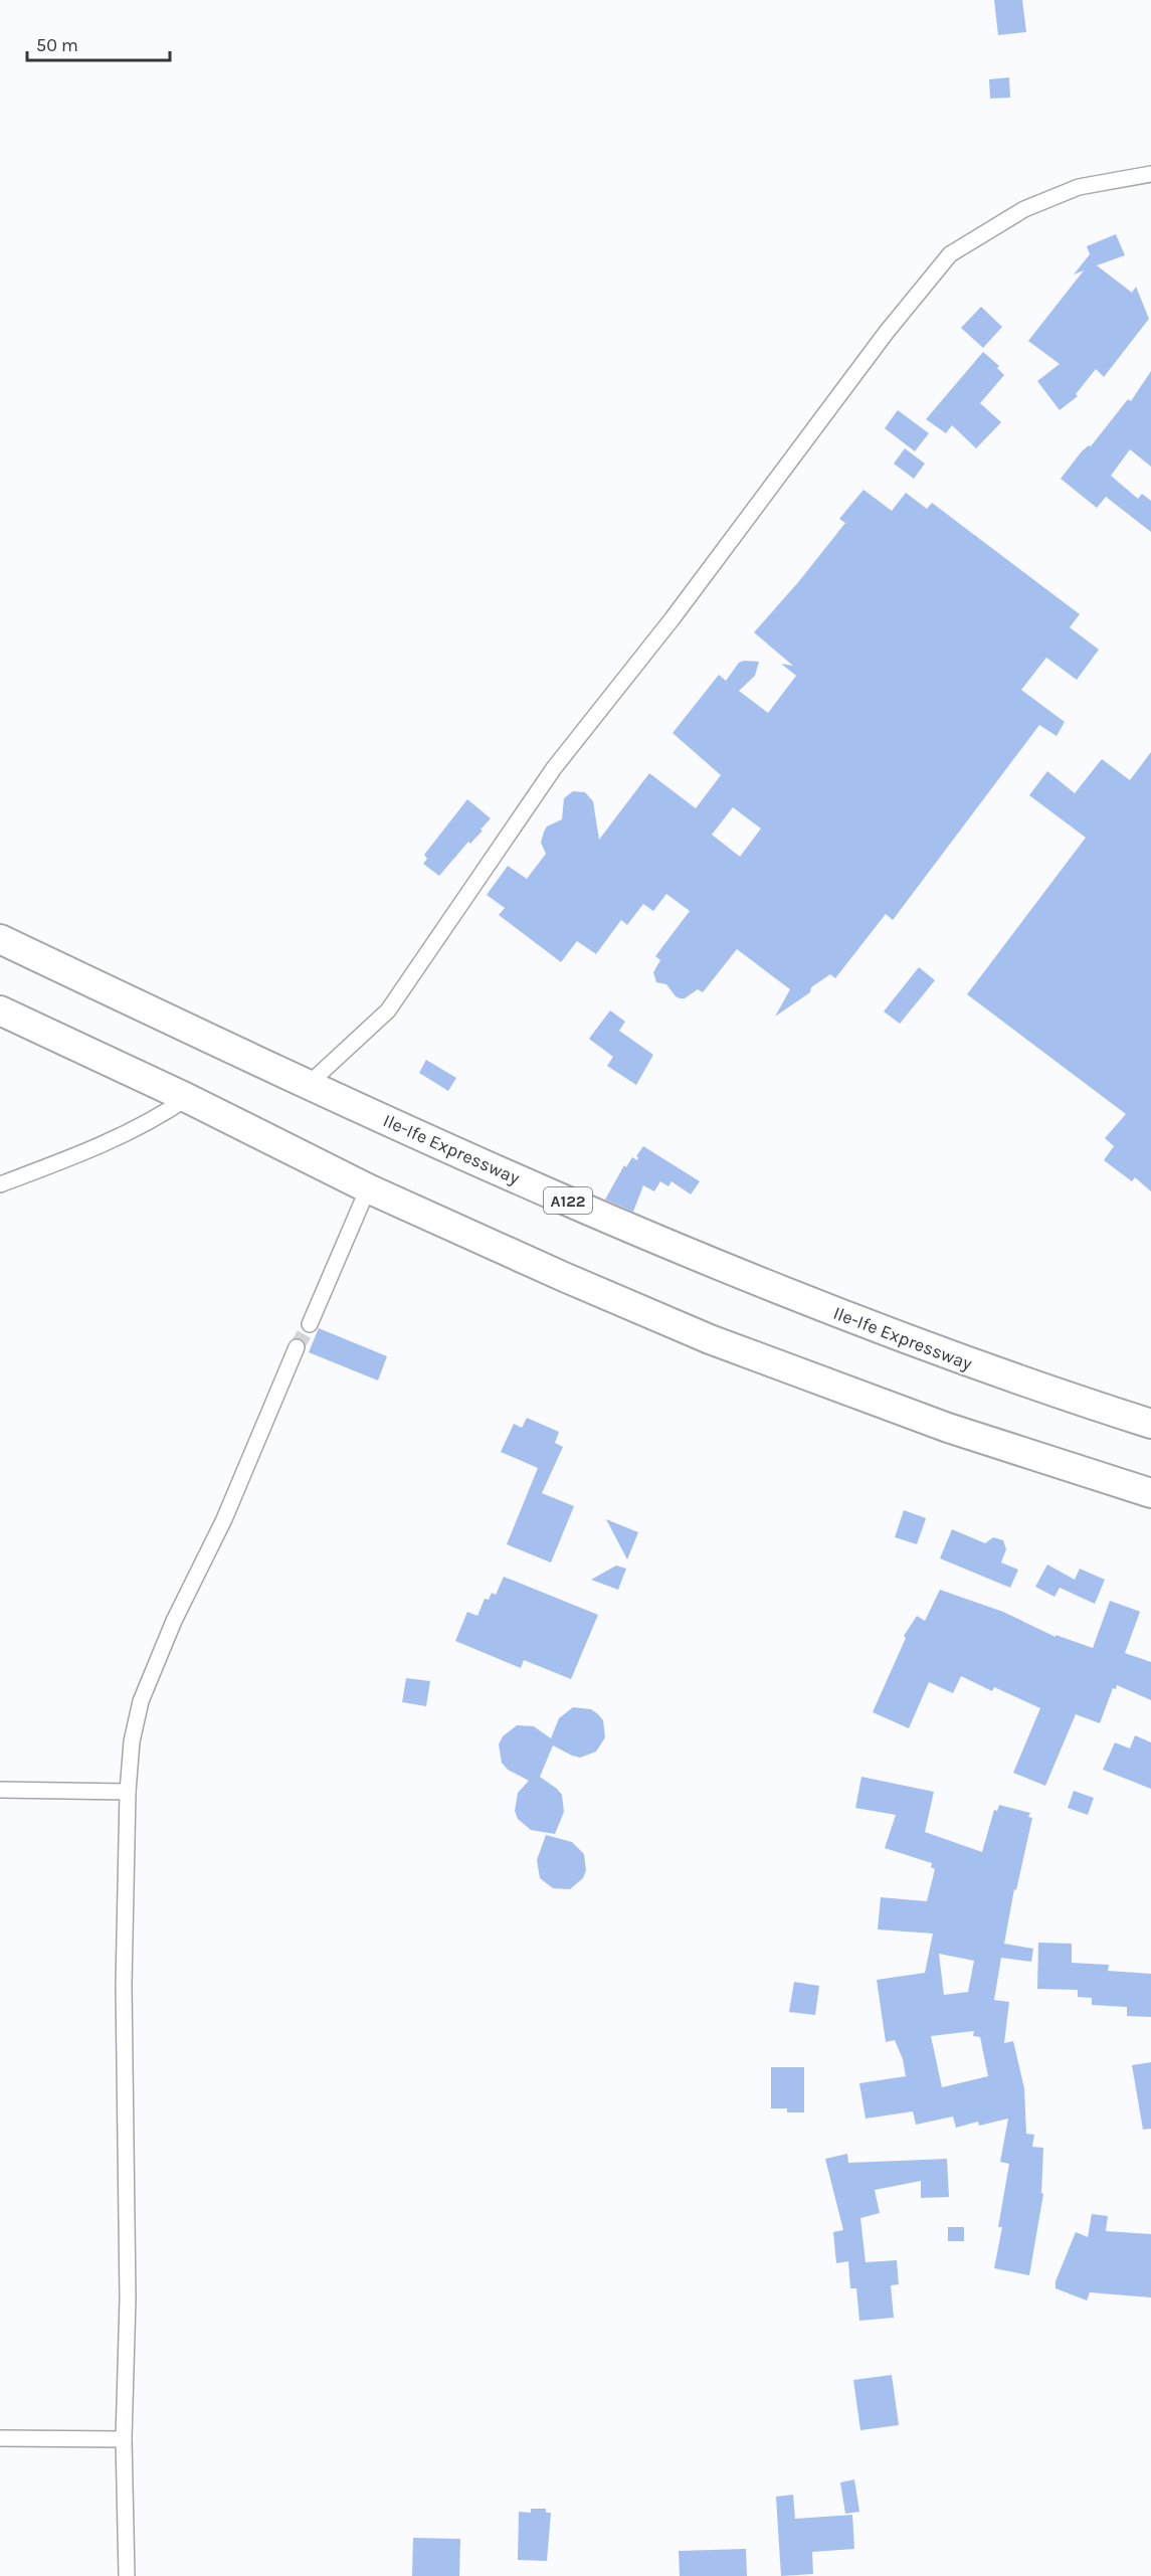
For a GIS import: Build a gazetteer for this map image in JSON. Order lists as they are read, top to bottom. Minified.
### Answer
{"streets":{"highway":["Ile-Ife Expressway","A122"]},"scale_bar":"50 m"}
